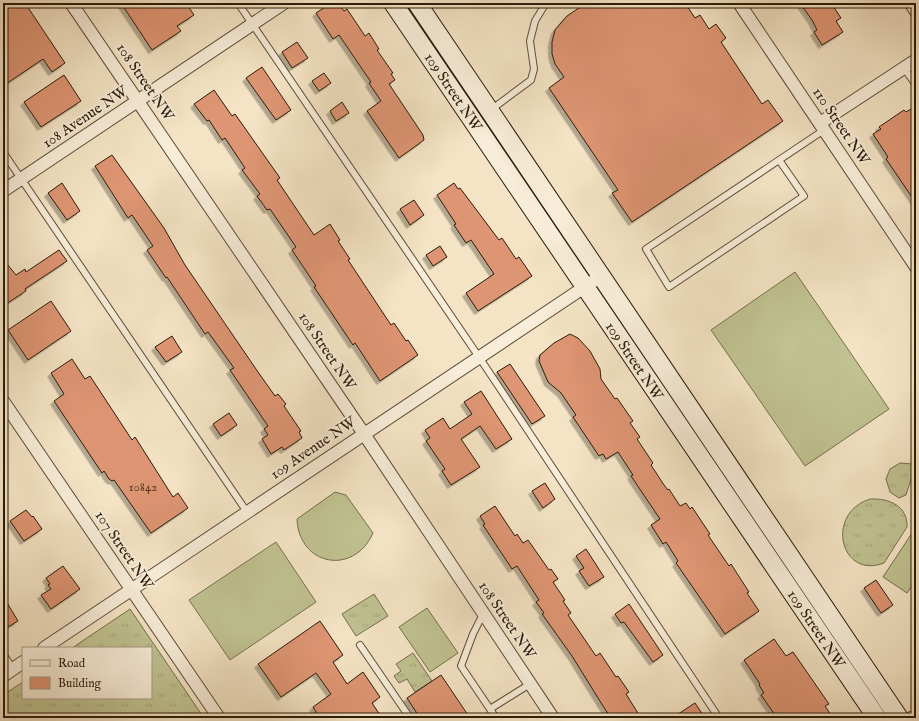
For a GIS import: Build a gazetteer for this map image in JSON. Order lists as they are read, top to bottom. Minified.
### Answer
{"streets":{"main road":["109 Street NW"],"street":["108 Street NW","108 Avenue NW","110 Street NW","109 Avenue NW","107 Street NW"]},"crossings":[["108 Street NW","108 Avenue NW"],["108 Street NW","109 Avenue NW"],["109 Street NW","109 Avenue NW"],["109 Avenue NW","107 Street NW"]],"house_numbers":["10842"],"legend":["Road","Building"]}
